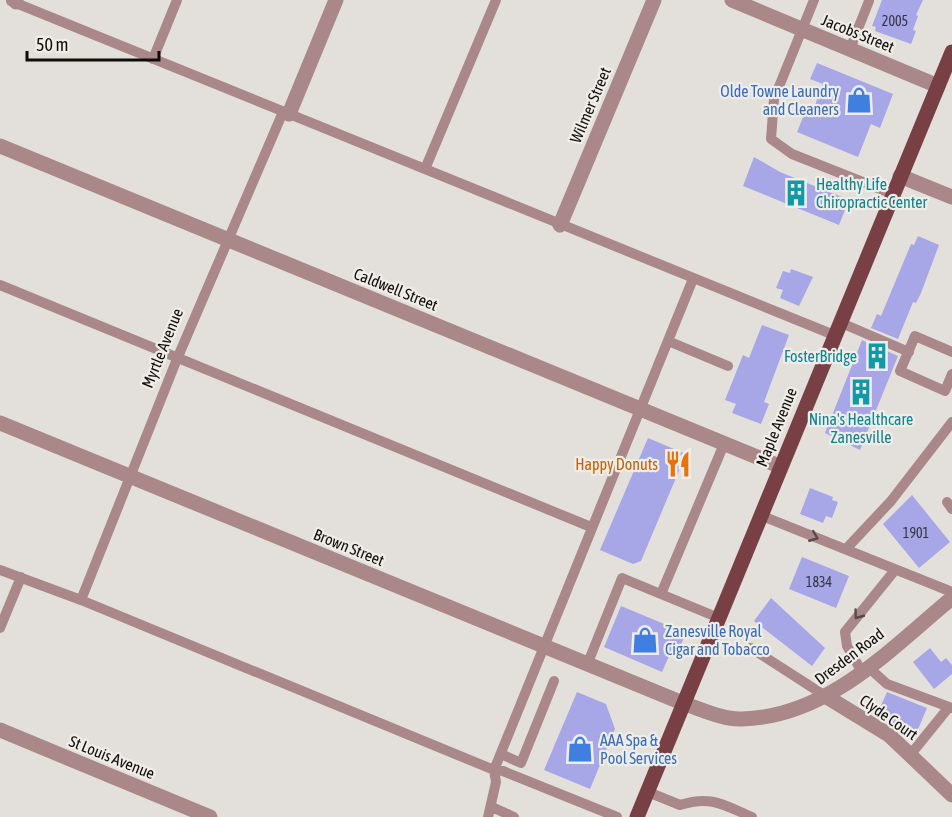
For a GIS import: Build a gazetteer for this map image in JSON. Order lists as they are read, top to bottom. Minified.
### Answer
{"streets":{"main road":["Maple Avenue"],"street":["Jacobs Street","Wilmer Street","Caldwell Street","Myrtle Avenue","Brown Street","Dresden Road","Clyde Court","St Louis Avenue"]},"crossings":[["Jacobs Street","Maple Avenue"],["Caldwell Street","Myrtle Avenue"],["Caldwell Street","Maple Avenue"],["Myrtle Avenue","Brown Street"],["Maple Avenue","Brown Street"],["Maple Avenue","Dresden Road"],["Brown Street","Dresden Road"],["Dresden Road","Clyde Court"]],"places":{"shop":["Olde Towne Laundry and Cleaners","Zanesville Royal Cigar and Tobacco","AAA Spa & Pool Services"],"building":["Healthy Life Chiropractic Center","FosterBridge","Nina's Healthcare Zanesville"],"restaurant":["Happy Donuts"]},"house_numbers":["2005","1901","1834"],"scale_bar":"50 m"}
